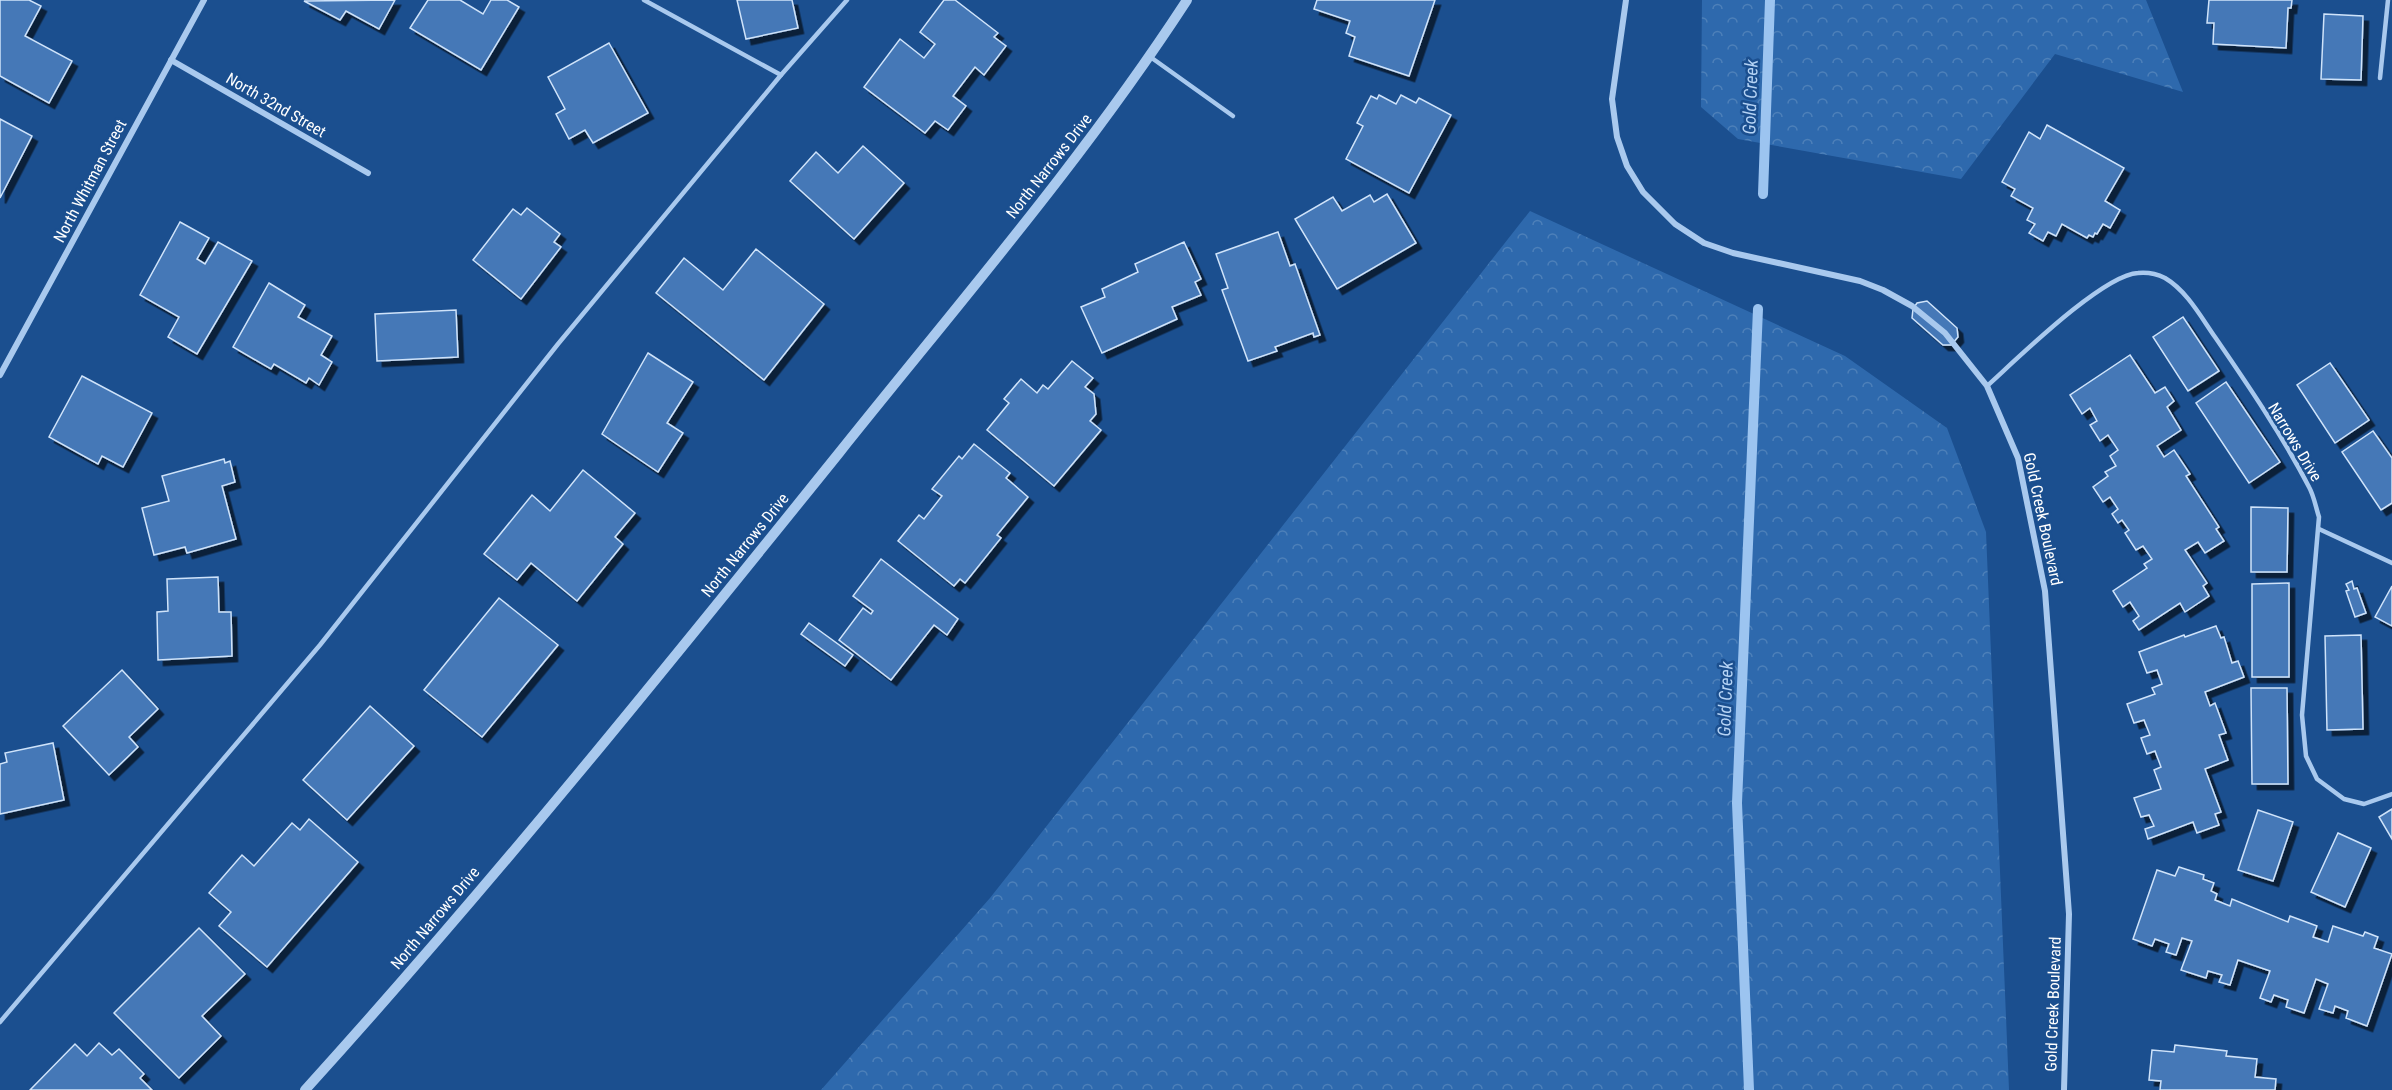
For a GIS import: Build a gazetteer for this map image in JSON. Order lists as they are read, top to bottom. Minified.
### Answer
{"streets":{"street":["North 32nd Street","North Narrows Drive","North Whitman Street","Gold Creek Boulevard"],"lane":["Narrows Drive"]},"crossings":[["North 32nd Street","North Whitman Street"],["Narrows Drive","Gold Creek Boulevard"]],"water":["Gold Creek"]}
